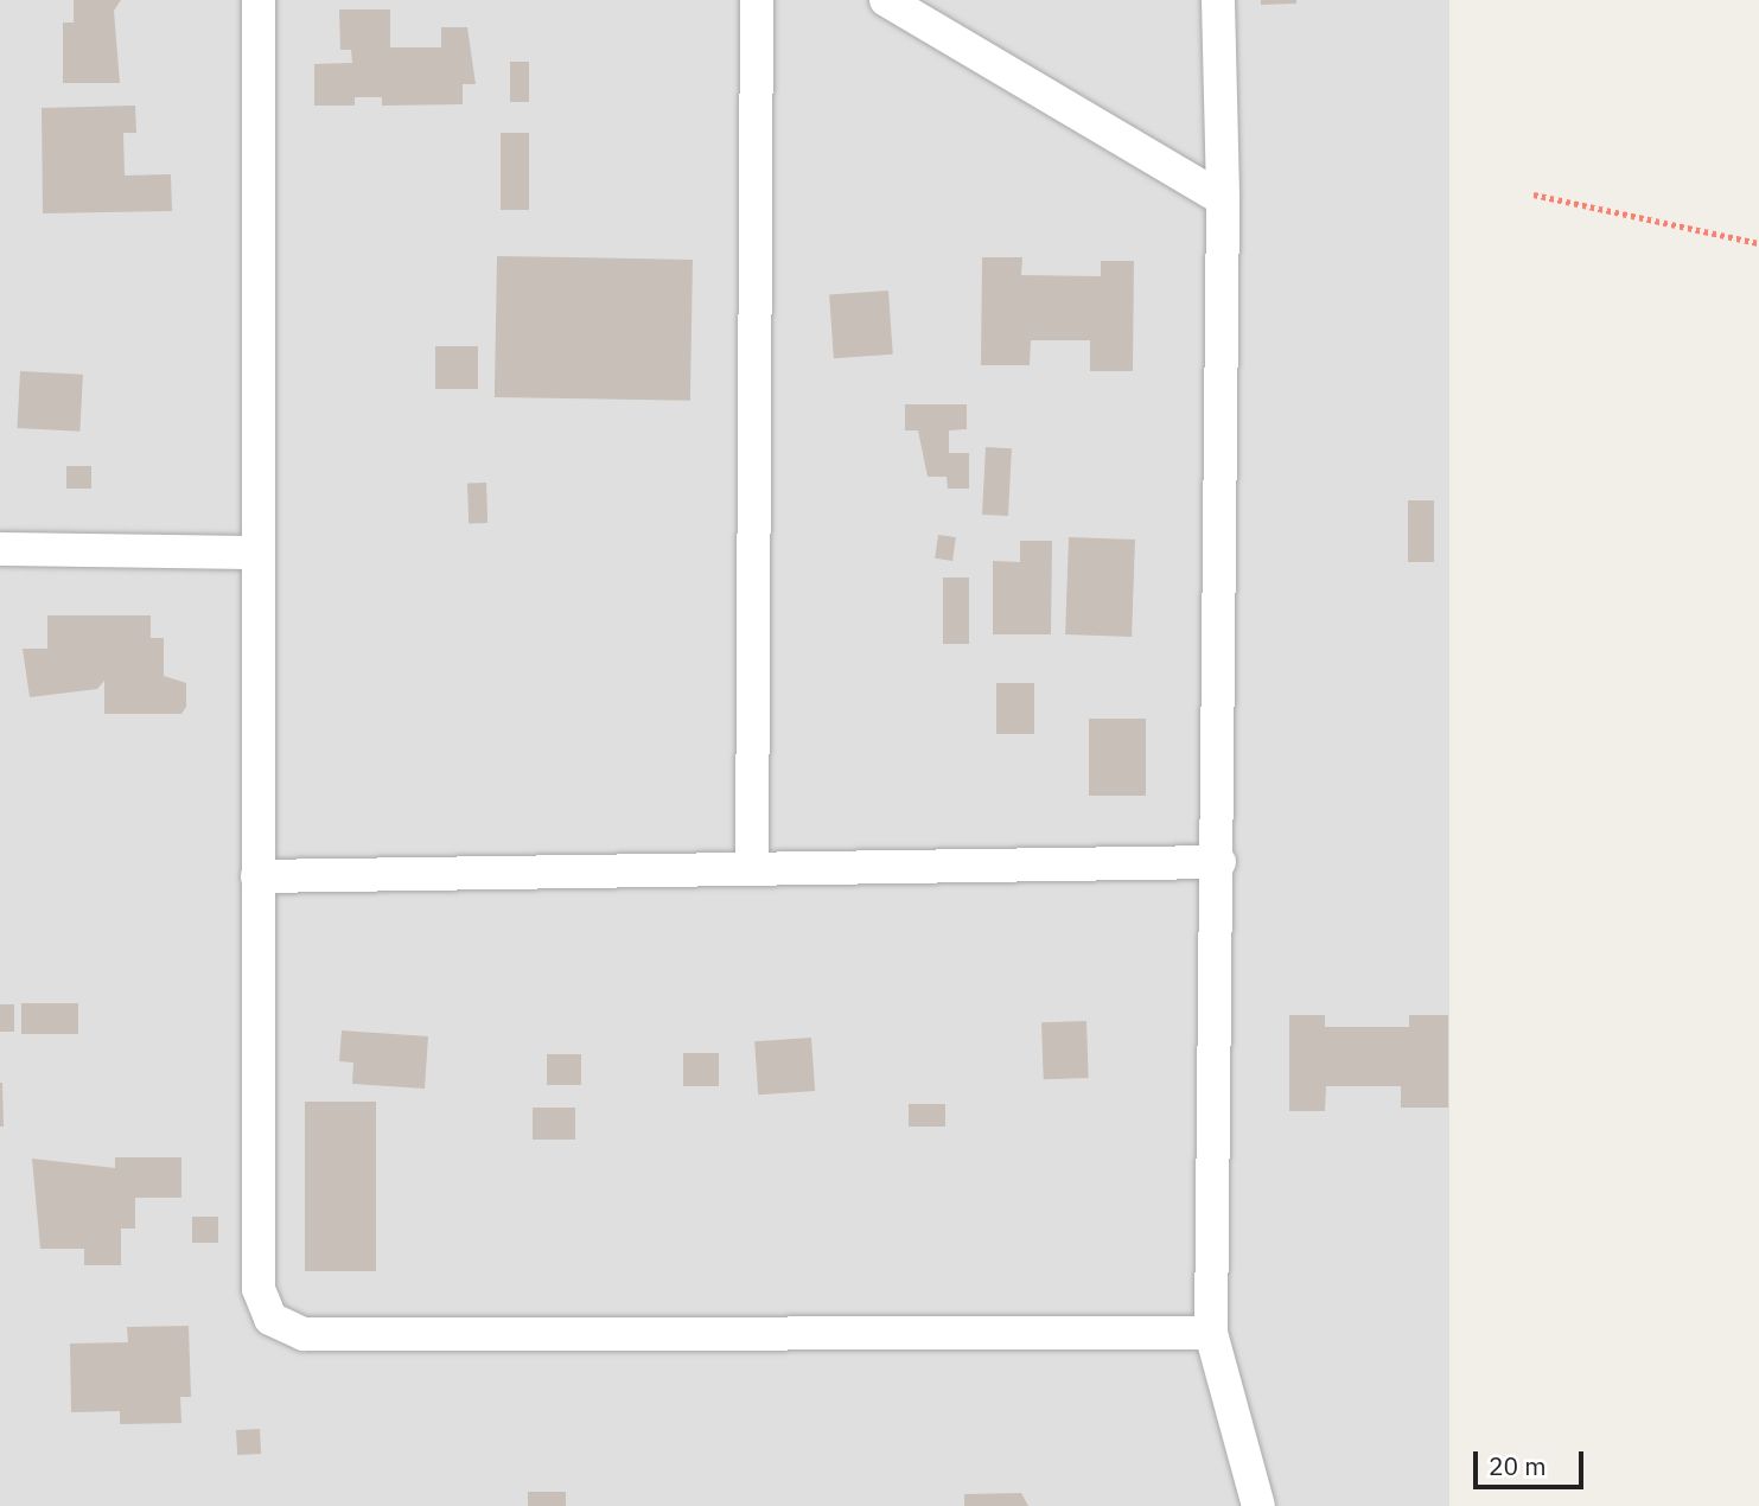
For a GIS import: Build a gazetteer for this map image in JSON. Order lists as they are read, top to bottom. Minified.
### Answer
{"scale_bar":"20 m"}
